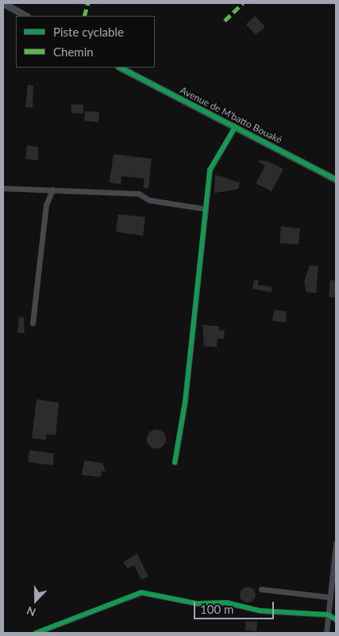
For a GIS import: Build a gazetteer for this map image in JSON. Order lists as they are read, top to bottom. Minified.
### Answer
{"streets":{"street":["Avenue de M'batto Bouaké"]},"legend":["Piste cyclable","Chemin"],"scale_bar":"100 m","north":"bottom"}
